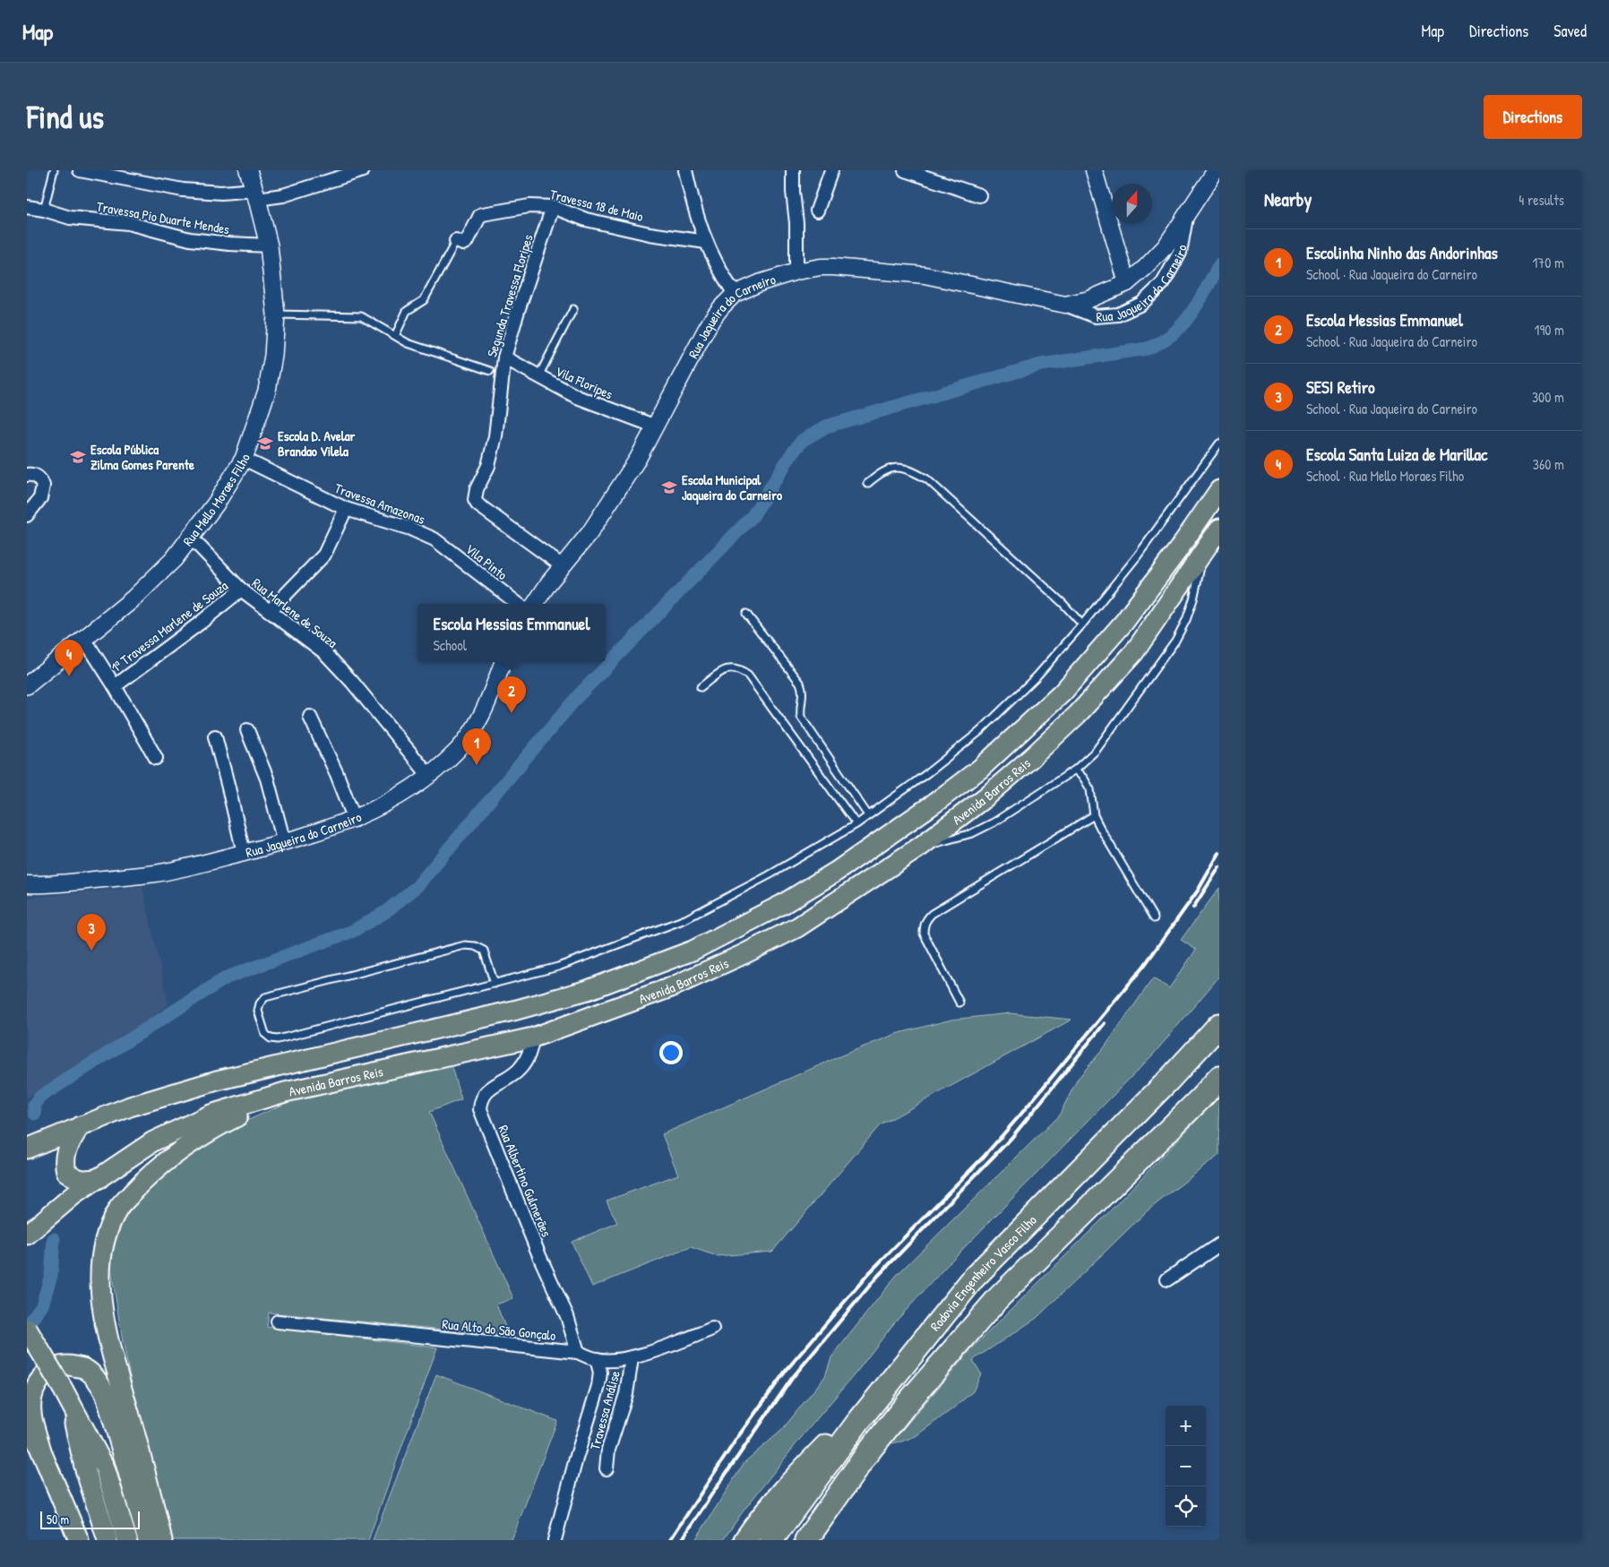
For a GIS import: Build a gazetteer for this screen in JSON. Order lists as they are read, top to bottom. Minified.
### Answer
{"streets":{"highway":["Rodovia Engenheiro Vasco Filho"],"main road":["Rua Mello Moraes Filho","Avenida Barros Reis"],"street":["Travessa 18 de Maio","Travessa Pio Duarte Mendes","Rua Jaqueira do Carneiro","Segunda Travessa Floripes","Vila Floripes","Travessa Amazonas","Vila Pinto","Rua Marlene de Souza","1ª Travessa Marlene de Souza","Rua Albertino Gulmerães","Rua Alto do São Gonçalo","Travessa Análise"]},"crossings":[["Travessa 18 de Maio","Segunda Travessa Floripes"],["Travessa Pio Duarte Mendes","Rua Mello Moraes Filho"],["Rua Jaqueira do Carneiro","Segunda Travessa Floripes"],["Rua Jaqueira do Carneiro","Vila Floripes"],["Rua Jaqueira do Carneiro","Rua Marlene de Souza"],["Segunda Travessa Floripes","Vila Floripes"],["Rua Mello Moraes Filho","Travessa Amazonas"],["Rua Mello Moraes Filho","Rua Marlene de Souza"],["Travessa Amazonas","Vila Pinto"],["Rua Marlene de Souza","1ª Travessa Marlene de Souza"],["Avenida Barros Reis","Rua Albertino Gulmerães"],["Rua Albertino Gulmerães","Rua Alto do São Gonçalo"],["Rua Alto do São Gonçalo","Travessa Análise"]],"places":{"school or university":["Escola D. Avelar Brandao Vilela","Escola Pública Zilma Gomes Parente","Escola Municipal Jaqueira do Carneiro"]},"scale_bar":"50 m","north":"top","page":{"header":"Map","nav":["Map","Directions","Saved"],"buttons":"Directions","title":"Find us","heading":["Nearby","4 results"],"list":[{"mark":"1","name":"Escolinha Ninho das Andorinhas","note":"School · Rua Jaqueira do Carneiro","value":"170 m"},{"mark":"2","name":"Escola Messias Emmanuel","note":"School · Rua Jaqueira do Carneiro","value":"190 m"},{"mark":"3","name":"SESI Retiro","note":"School · Rua Jaqueira do Carneiro","value":"300 m"},{"mark":"4","name":"Escola Santa Luiza de Marillac","note":"School · Rua Mello Moraes Filho","value":"360 m"}],"popup":["Escola Messias Emmanuel","School"],"pins":["4","2","1","3"],"map_buttons":["+","−"],"scale":"50 m"}}
